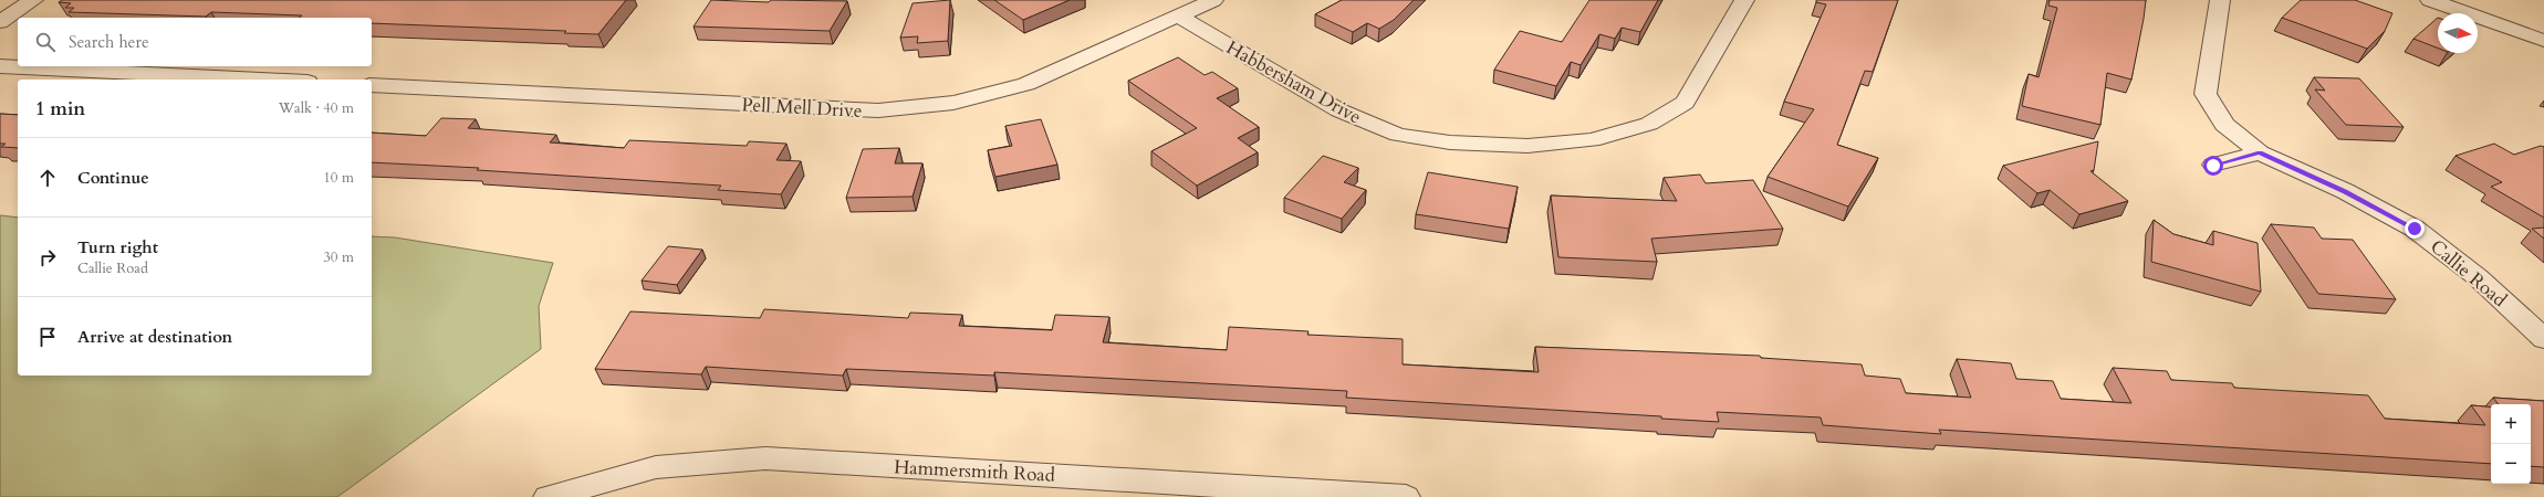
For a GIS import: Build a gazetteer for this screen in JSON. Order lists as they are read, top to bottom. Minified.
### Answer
{"streets":{"street":["Habbersham Drive","Pell Mell Drive","Callie Road","Hammersmith Road"]},"crossings":[["Habbersham Drive","Pell Mell Drive"]],"north":"right","page":{"search":"Search here","heading":["1 min","Walk · 40 m"],"list":[["Continue","10 m"],["Turn right","Callie Road","30 m"],"Arrive at destination"],"map_buttons":["+","−"]}}
